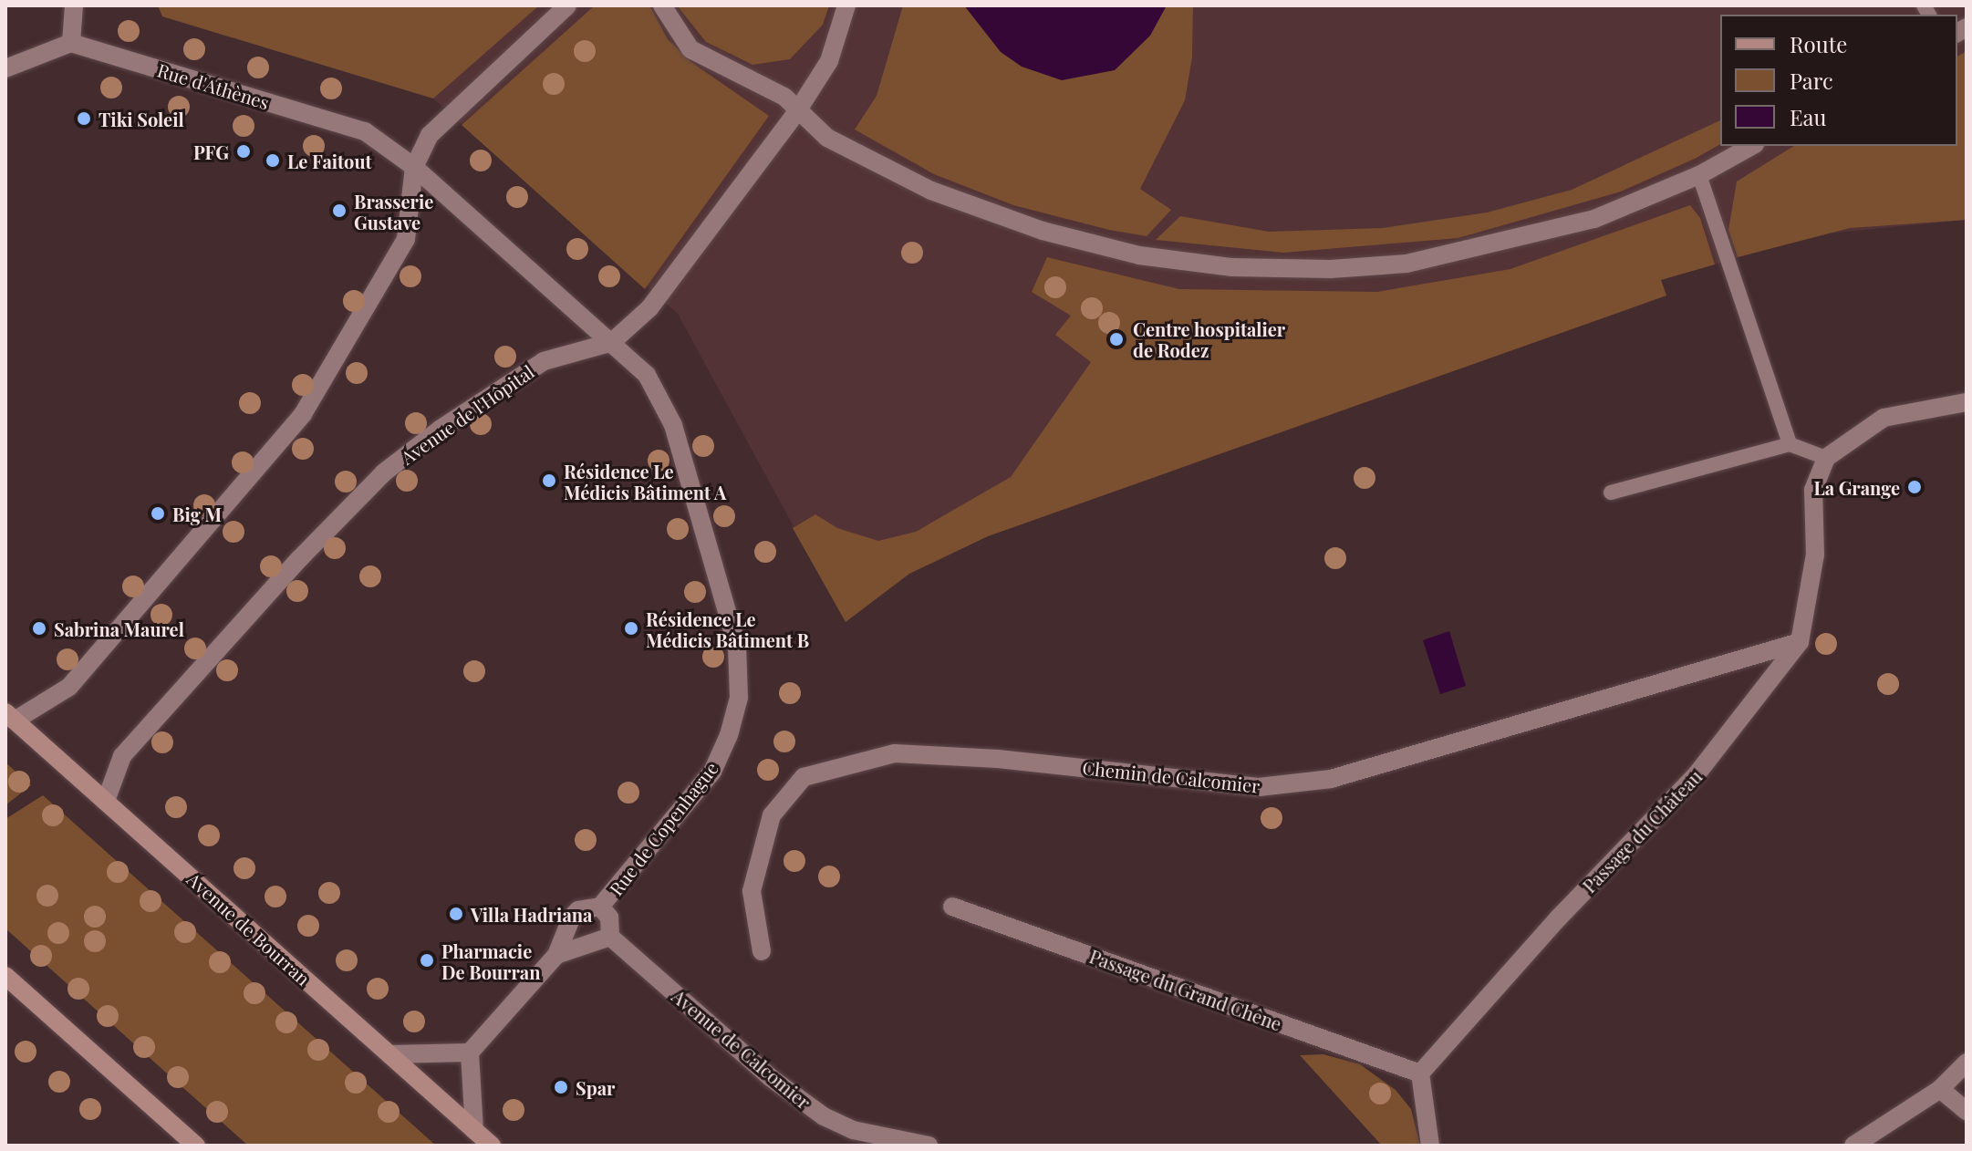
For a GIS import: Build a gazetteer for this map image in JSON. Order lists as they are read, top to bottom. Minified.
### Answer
{"streets":{"main road":["Avenue de Bourran"],"street":["Rue d'Athènes","Avenue de l'Hôpital","Chemin de Calcomier","Rue de Copenhague","Passage du Château","Passage du Grand Chêne","Avenue de Calcomier"]},"crossings":[["Rue d'Athènes","Avenue de l'Hôpital"],["Rue d'Athènes","Rue de Copenhague"],["Avenue de l'Hôpital","Rue de Copenhague"],["Avenue de l'Hôpital","Avenue de Bourran"],["Chemin de Calcomier","Passage du Château"],["Rue de Copenhague","Avenue de Calcomier"],["Passage du Château","Passage du Grand Chêne"]],"places":["Tiki Soleil","PFG","Le Faitout","Brasserie Gustave","Centre hospitalier de Rodez","Résidence Le Médicis Bâtiment A","La Grange","Big M","Sabrina Maurel","Résidence Le Médicis Bâtiment B","Villa Hadriana","Pharmacie De Bourran","Spar"],"legend":["Route","Parc","Eau"]}
